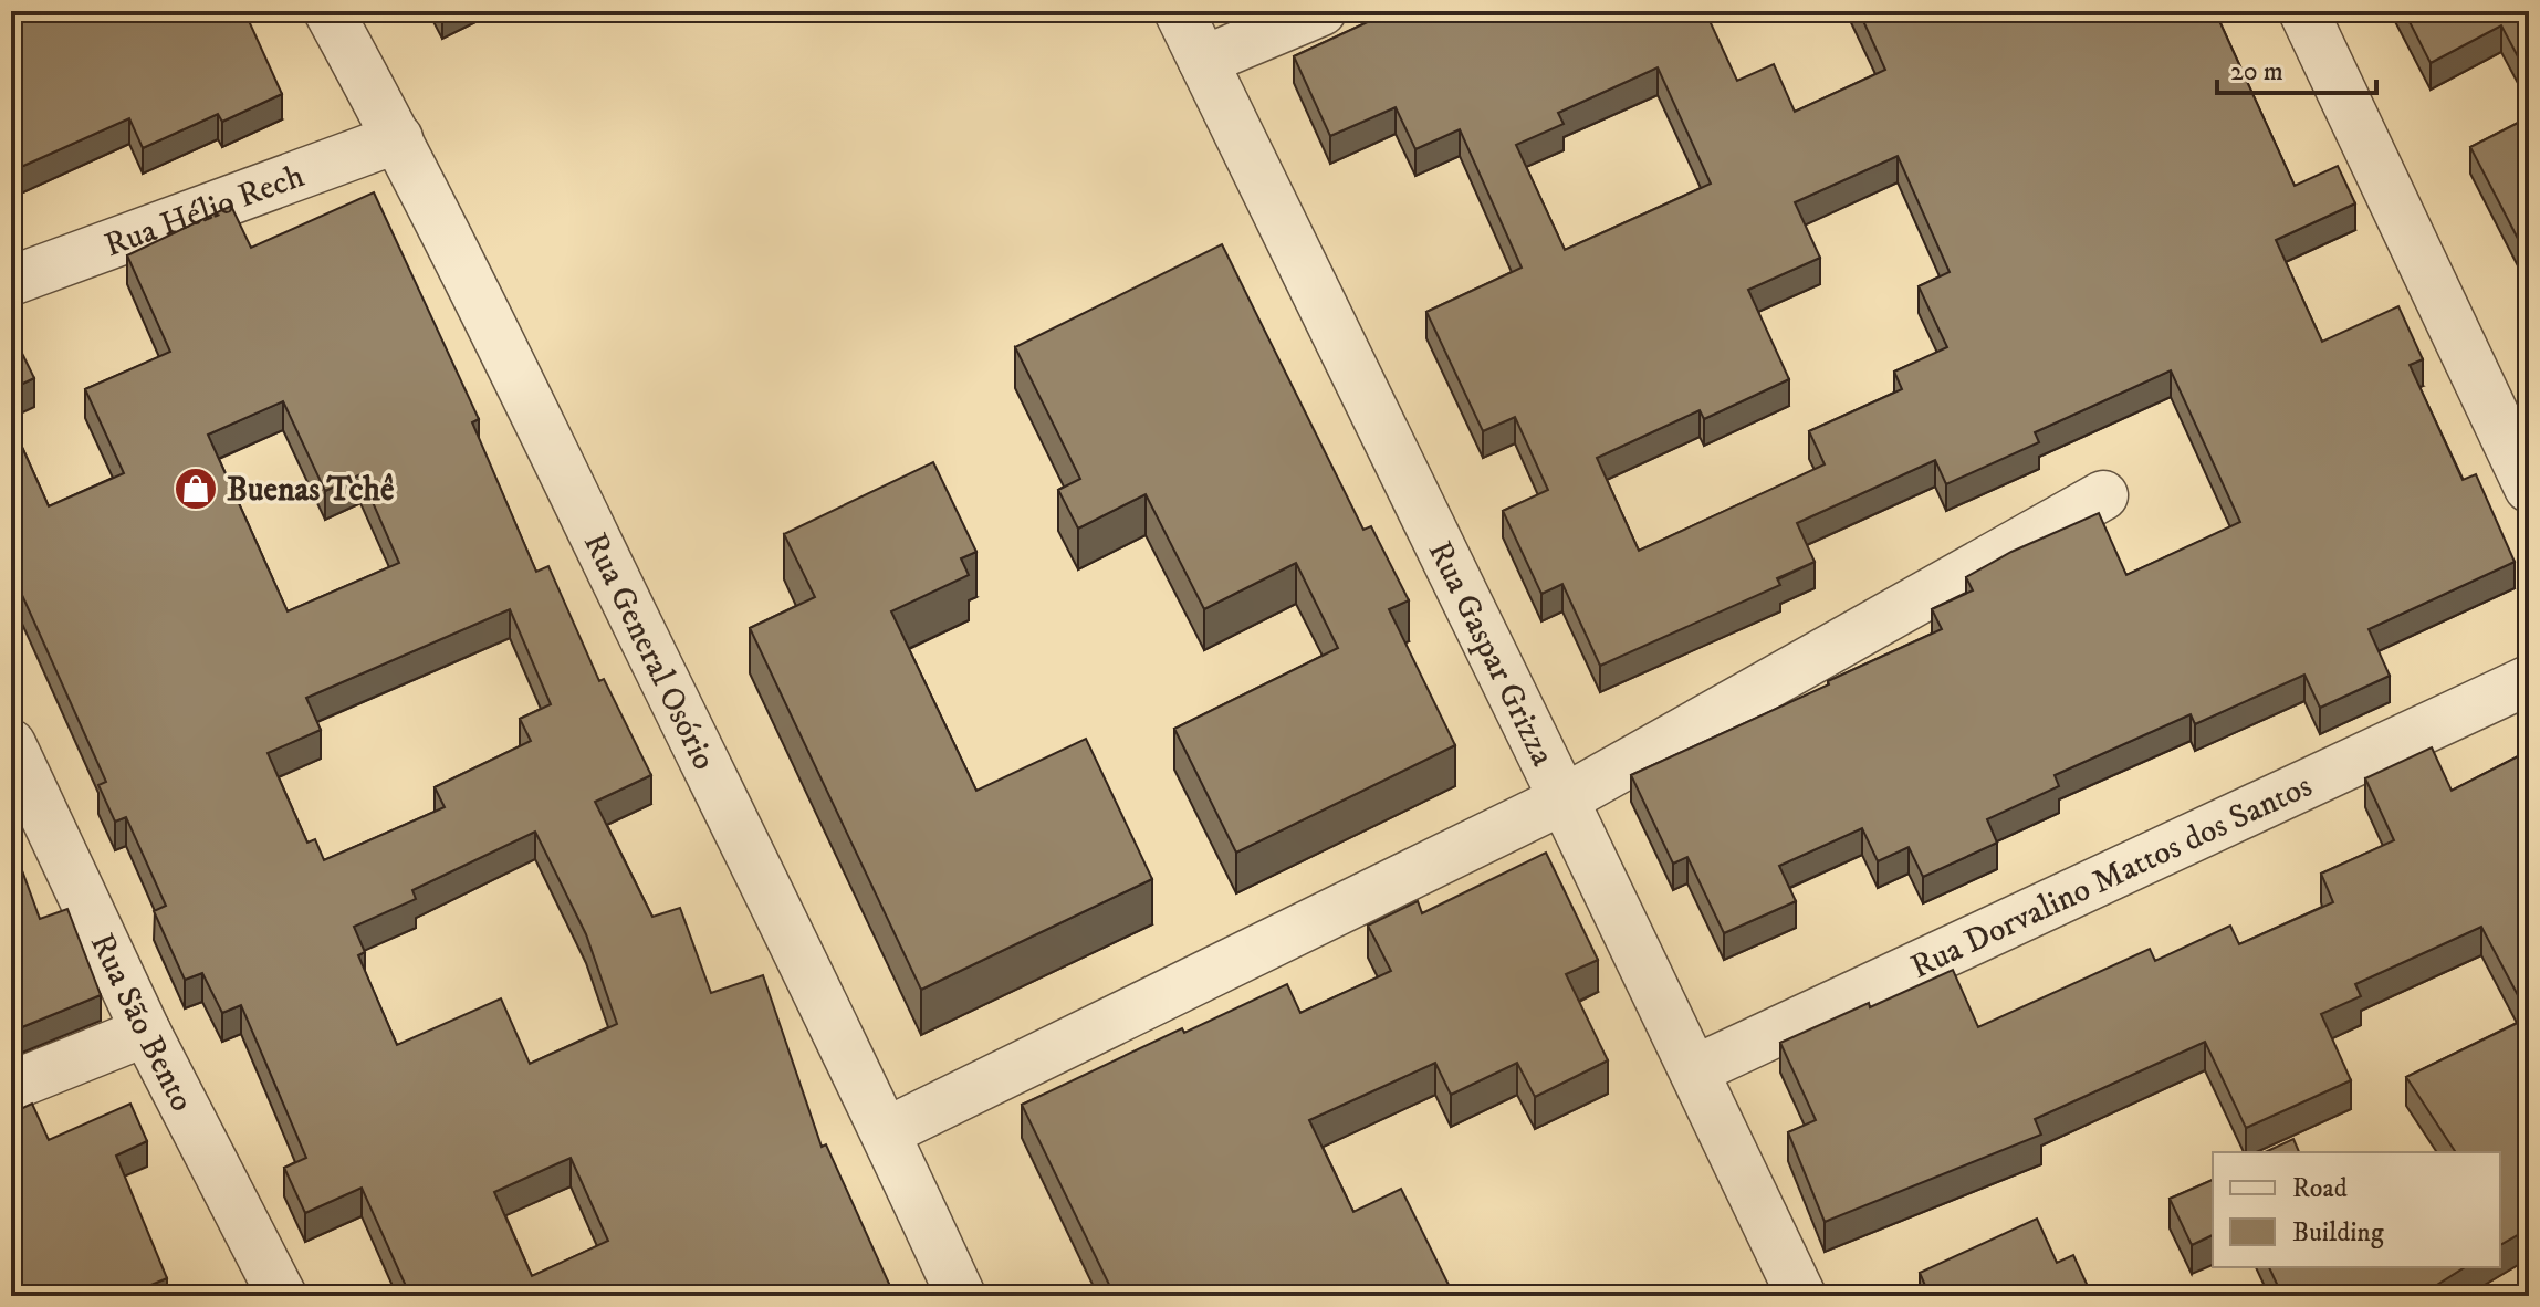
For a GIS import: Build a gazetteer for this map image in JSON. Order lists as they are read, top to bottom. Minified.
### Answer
{"streets":{"street":["Rua Hélio Rech","Rua General Osório","Rua Gaspar Grizza","Rua Dorvalino Mattos dos Santos","Rua São Bento"]},"crossings":[["Rua Hélio Rech","Rua General Osório"],["Rua Gaspar Grizza","Rua Dorvalino Mattos dos Santos"]],"places":{"shop":["Buenas Tchê"]},"legend":["Road","Building"],"scale_bar":"20 m"}
